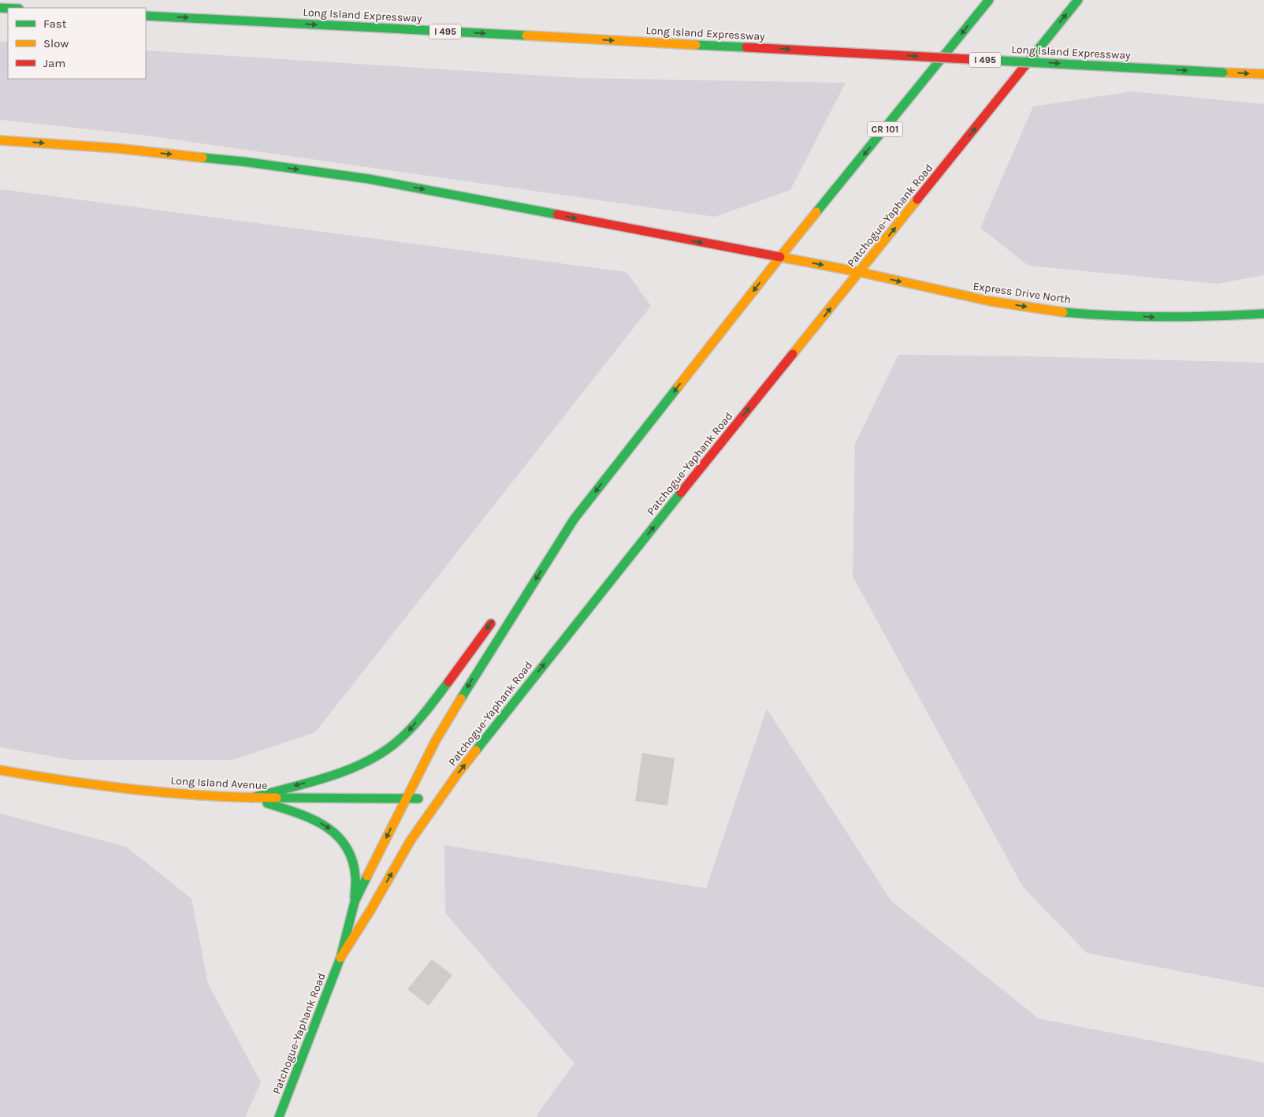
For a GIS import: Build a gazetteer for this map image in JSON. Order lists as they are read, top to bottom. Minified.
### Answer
{"streets":{"main road":["Long Island Expressway","I 495","CR 101","Patchogue-Yaphank Road","Express Drive North","Long Island Avenue"]},"crossings":[["Patchogue-Yaphank Road","Express Drive North"],["Patchogue-Yaphank Road","Long Island Avenue"]],"one_way":["Long Island Expressway","Express Drive North"],"legend":["Fast","Slow","Jam"]}
